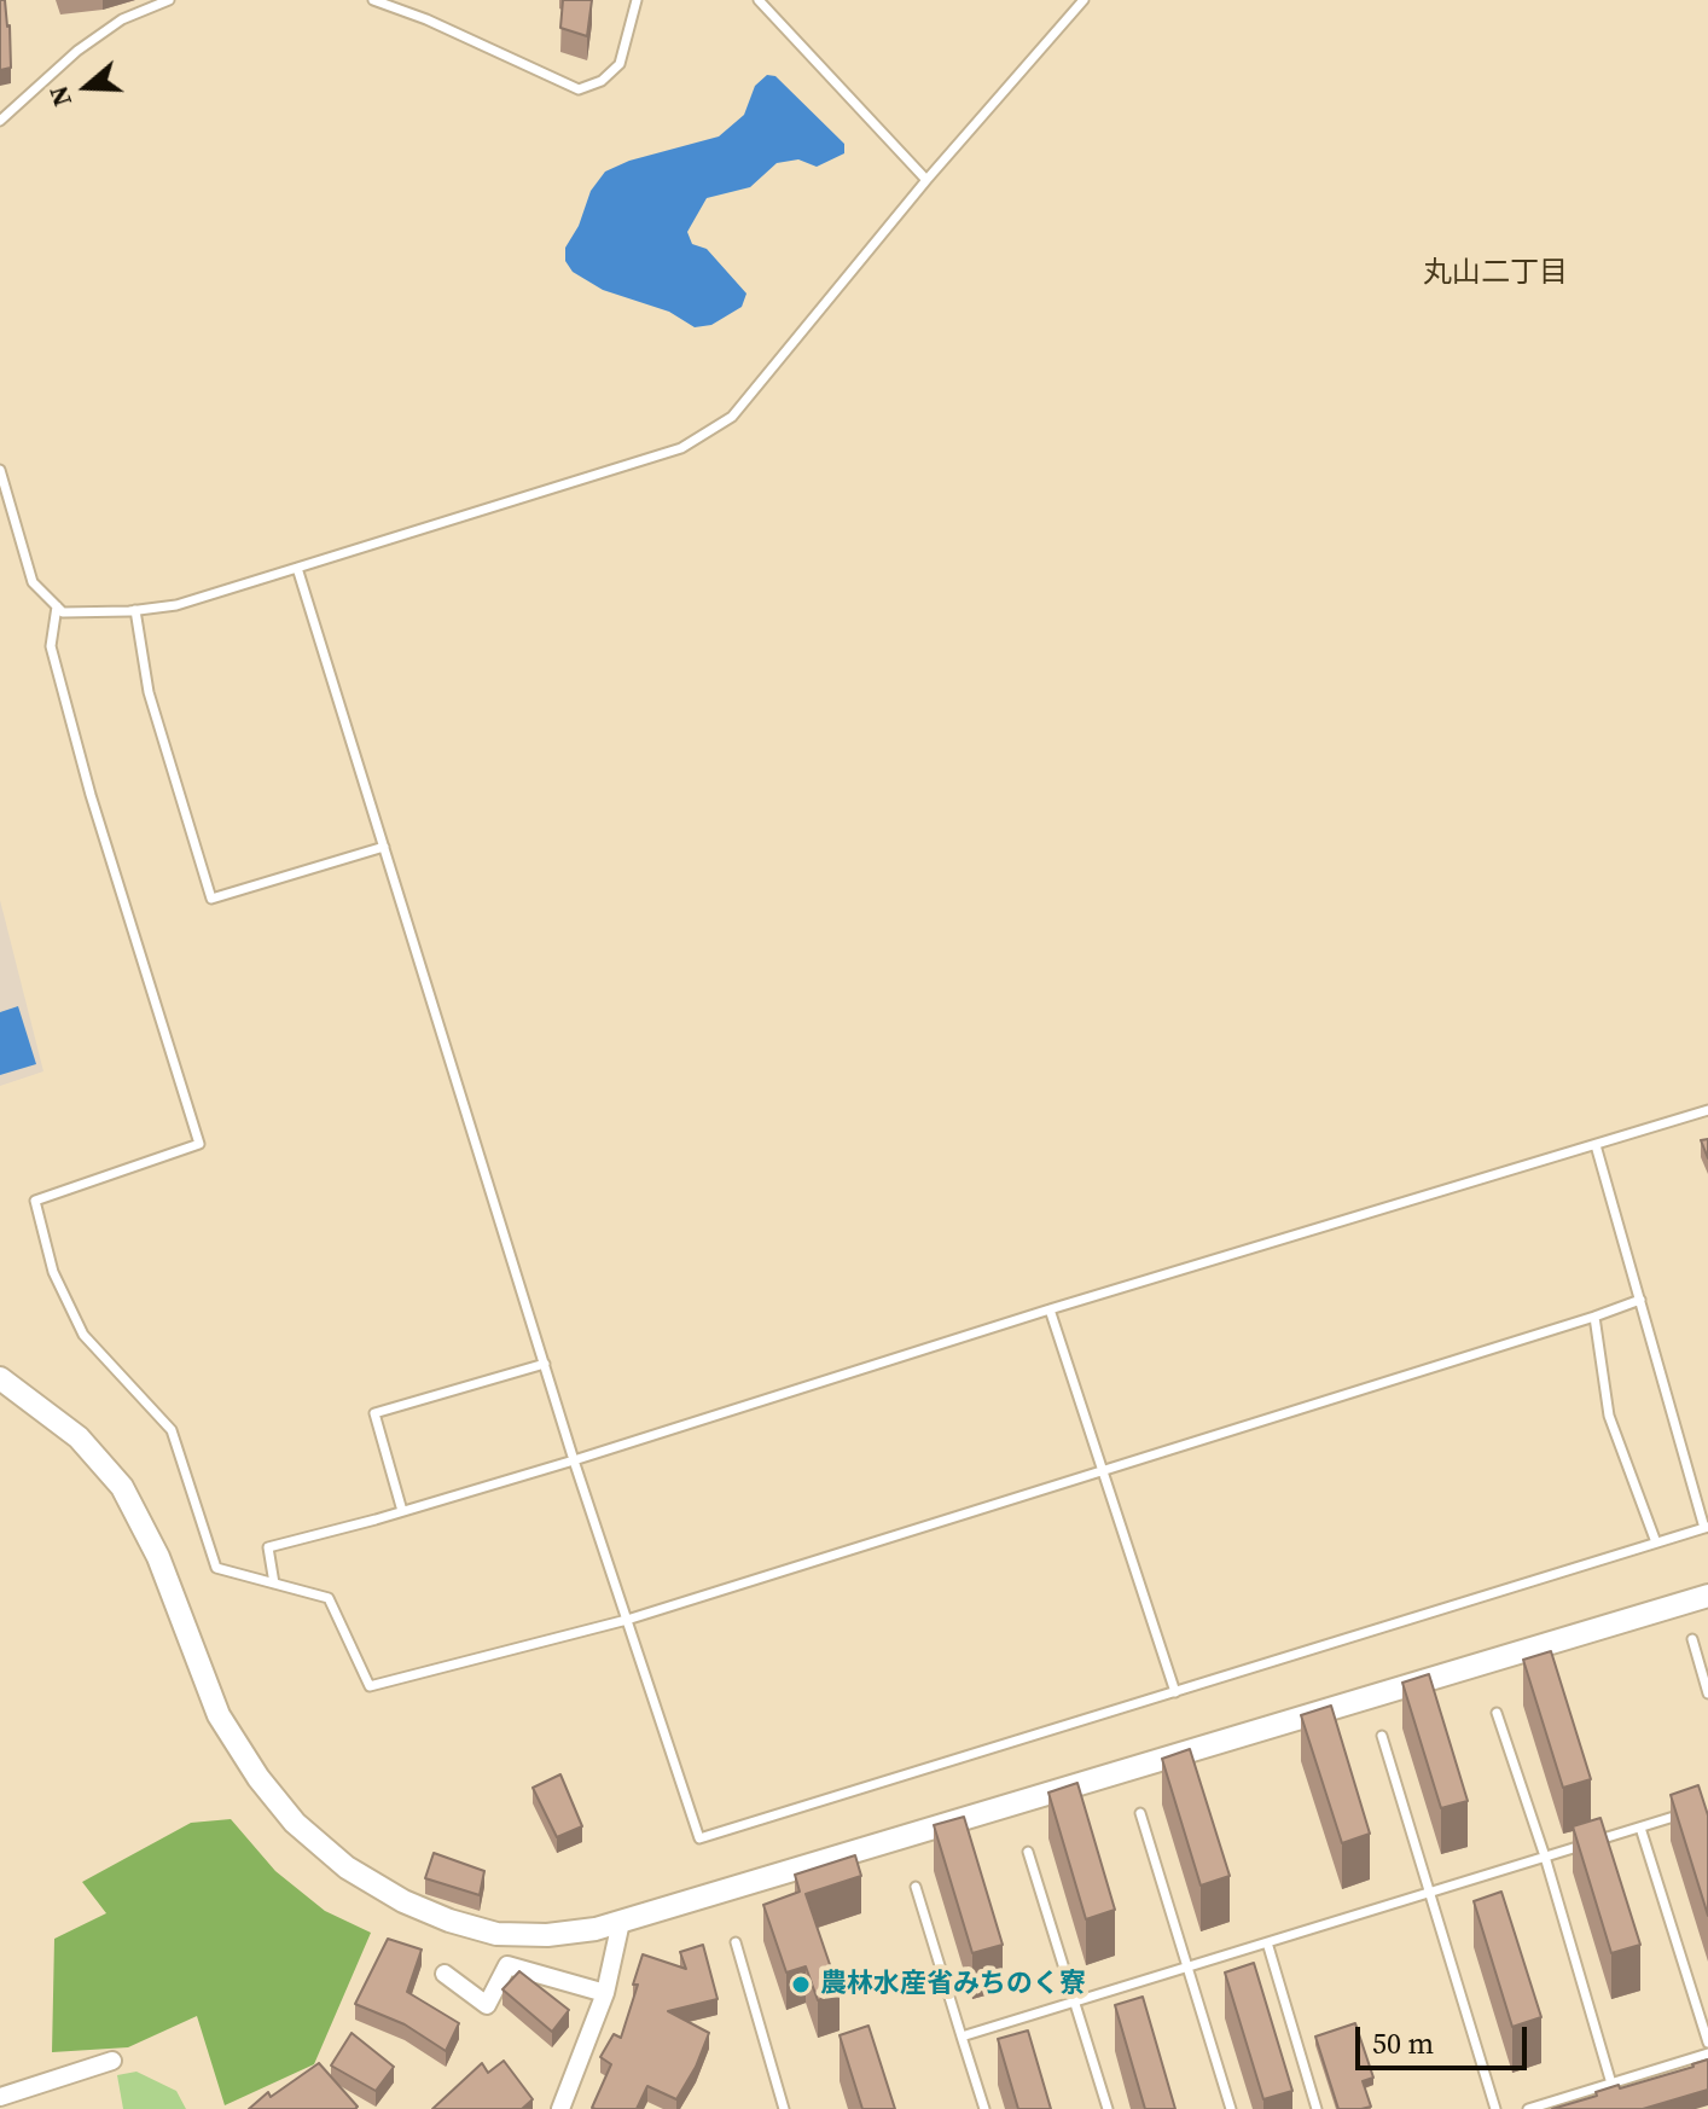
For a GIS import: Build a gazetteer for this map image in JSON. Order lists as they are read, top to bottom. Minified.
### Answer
{"districts":["丸山二丁目"],"places":["農林水産省みちのく寮"],"scale_bar":"50 m","north":"left"}
